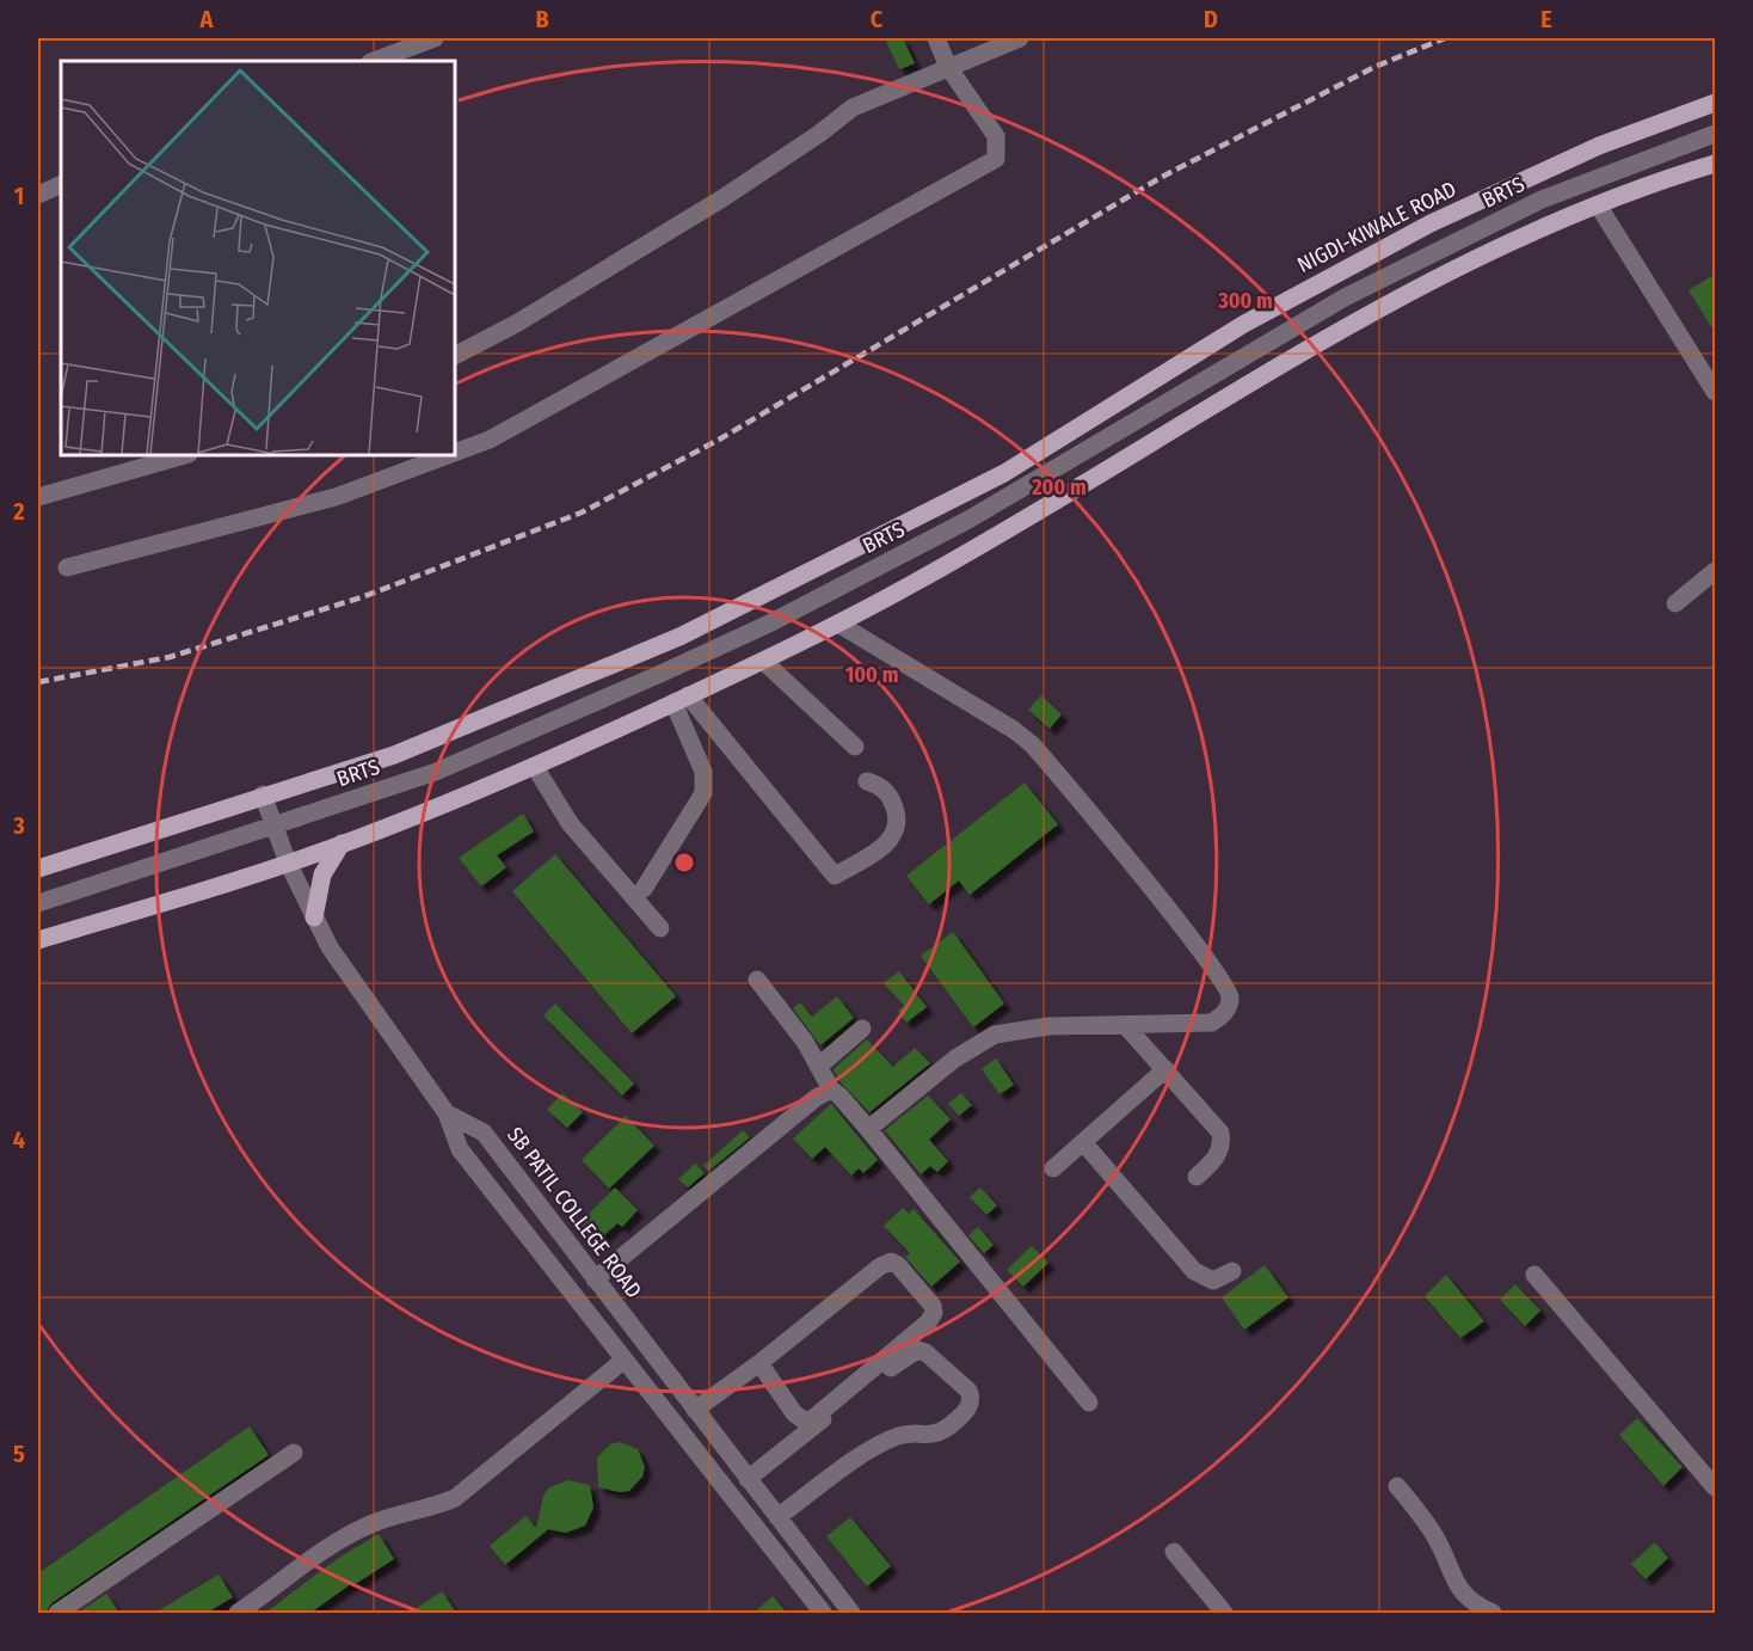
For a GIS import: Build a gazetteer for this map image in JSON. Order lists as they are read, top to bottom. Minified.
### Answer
{"streets":{"main road":["NIGDI-KIWALE ROAD"],"street":["BRTS","SB PATIL COLLEGE ROAD"]},"grid":{"columns":["A","B","C","D","E"],"rows":["1","2","3","4","5"]},"rings":["300 m","200 m","100 m"]}
